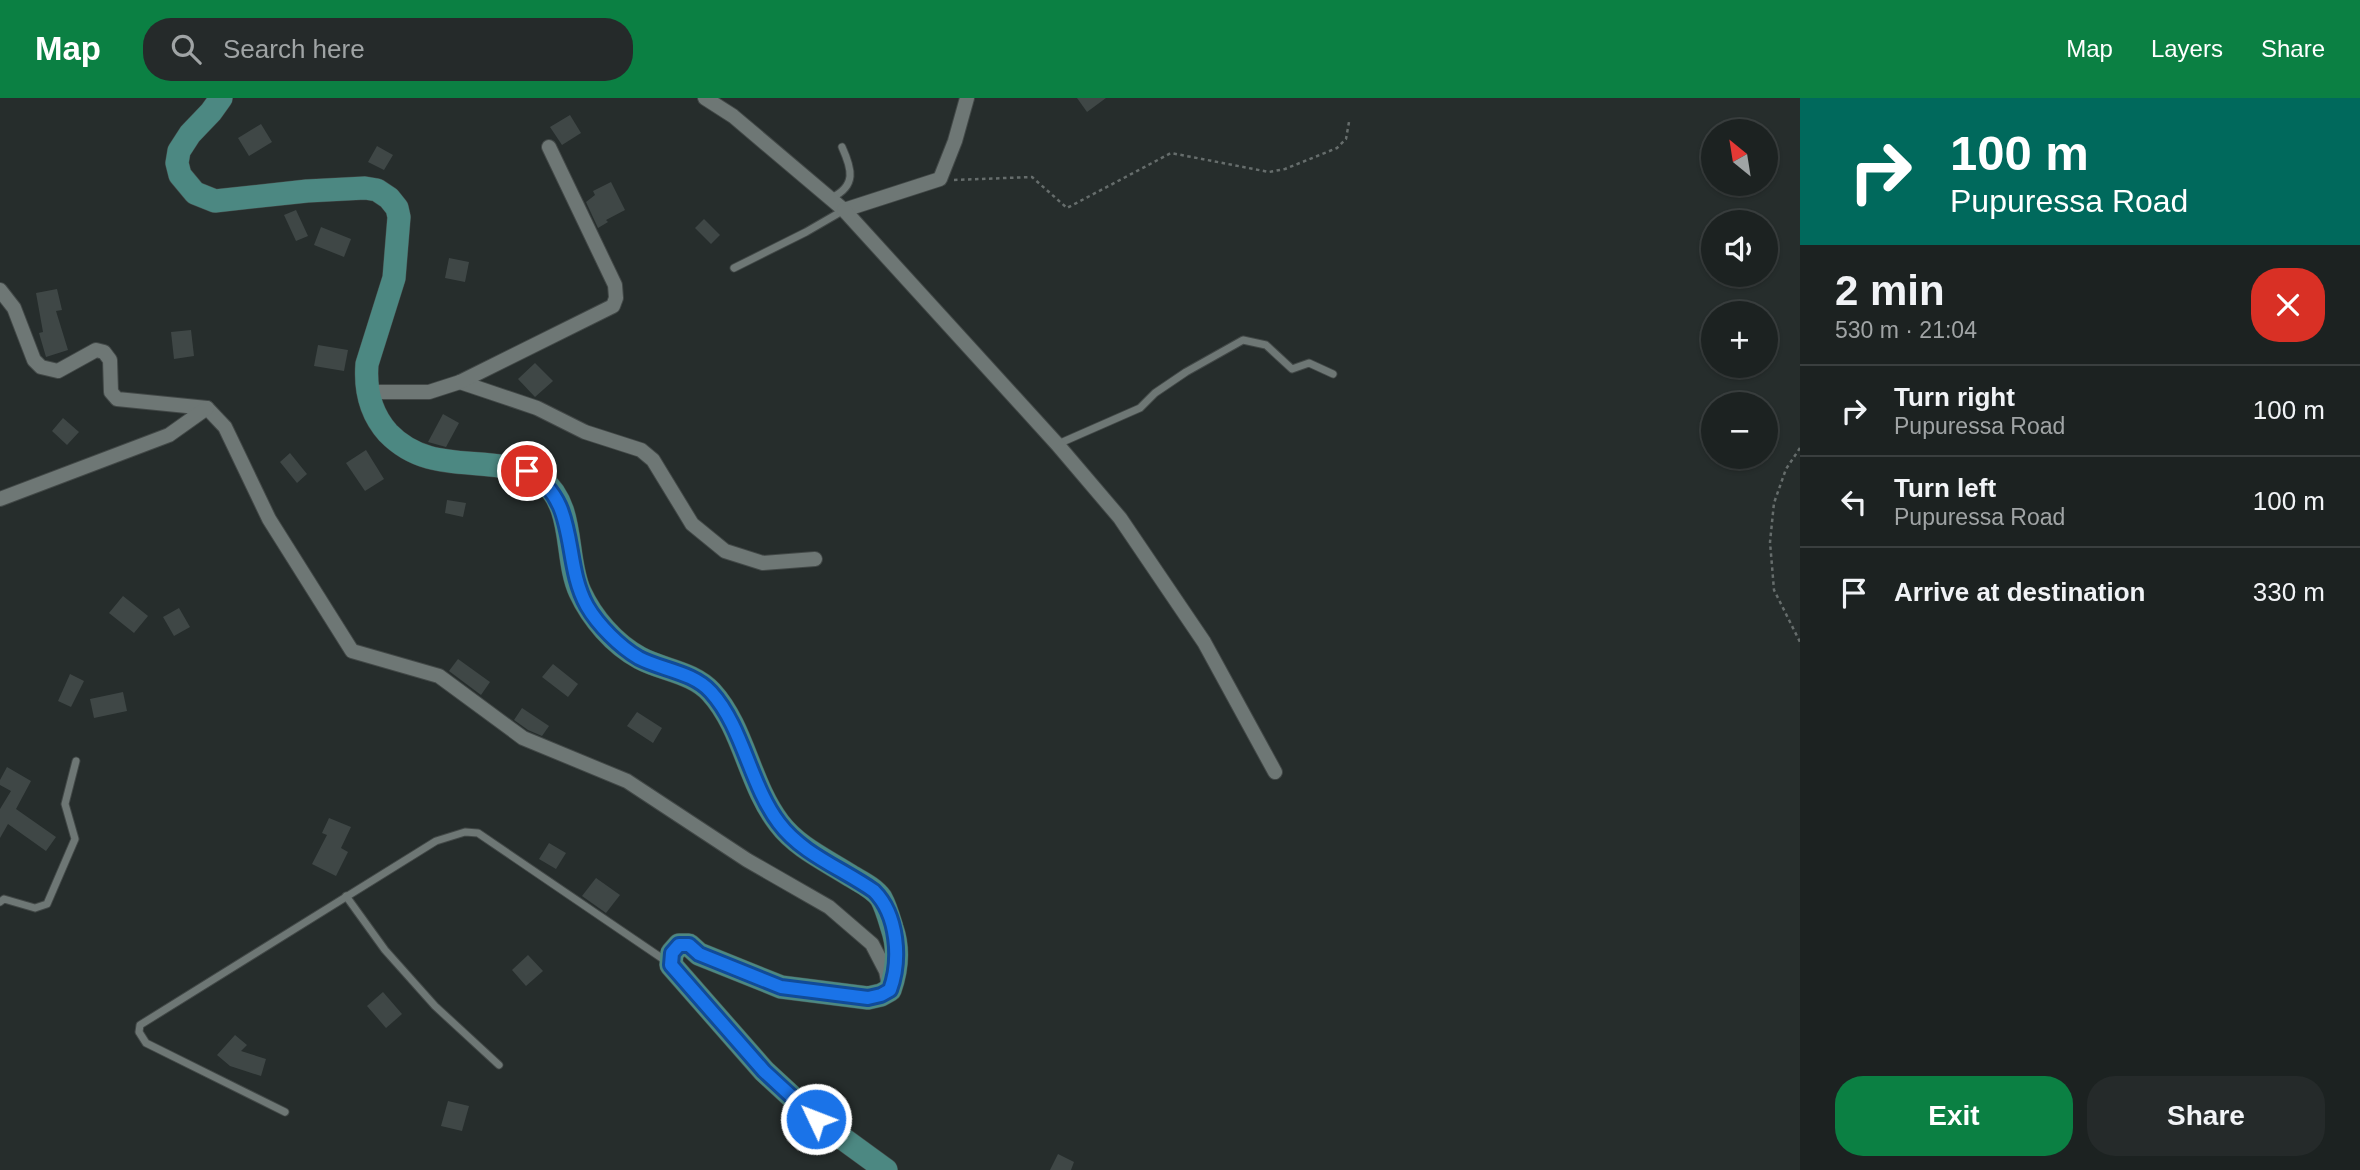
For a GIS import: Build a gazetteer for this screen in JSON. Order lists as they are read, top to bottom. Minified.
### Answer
{"north":"top left","page":{"header":"Map","search":"Search here","nav":["Map","Layers","Share"],"turn":["100 m","Pupuressa Road"],"map_buttons":["+","−"],"heading":["2 min","530 m · 21:04"],"list":[{"name":"Turn right","note":"Pupuressa Road","value":"100 m"},{"name":"Turn left","note":"Pupuressa Road","value":"100 m"},{"name":"Arrive at destination","value":"330 m"}],"buttons":["Exit","Share"]}}
